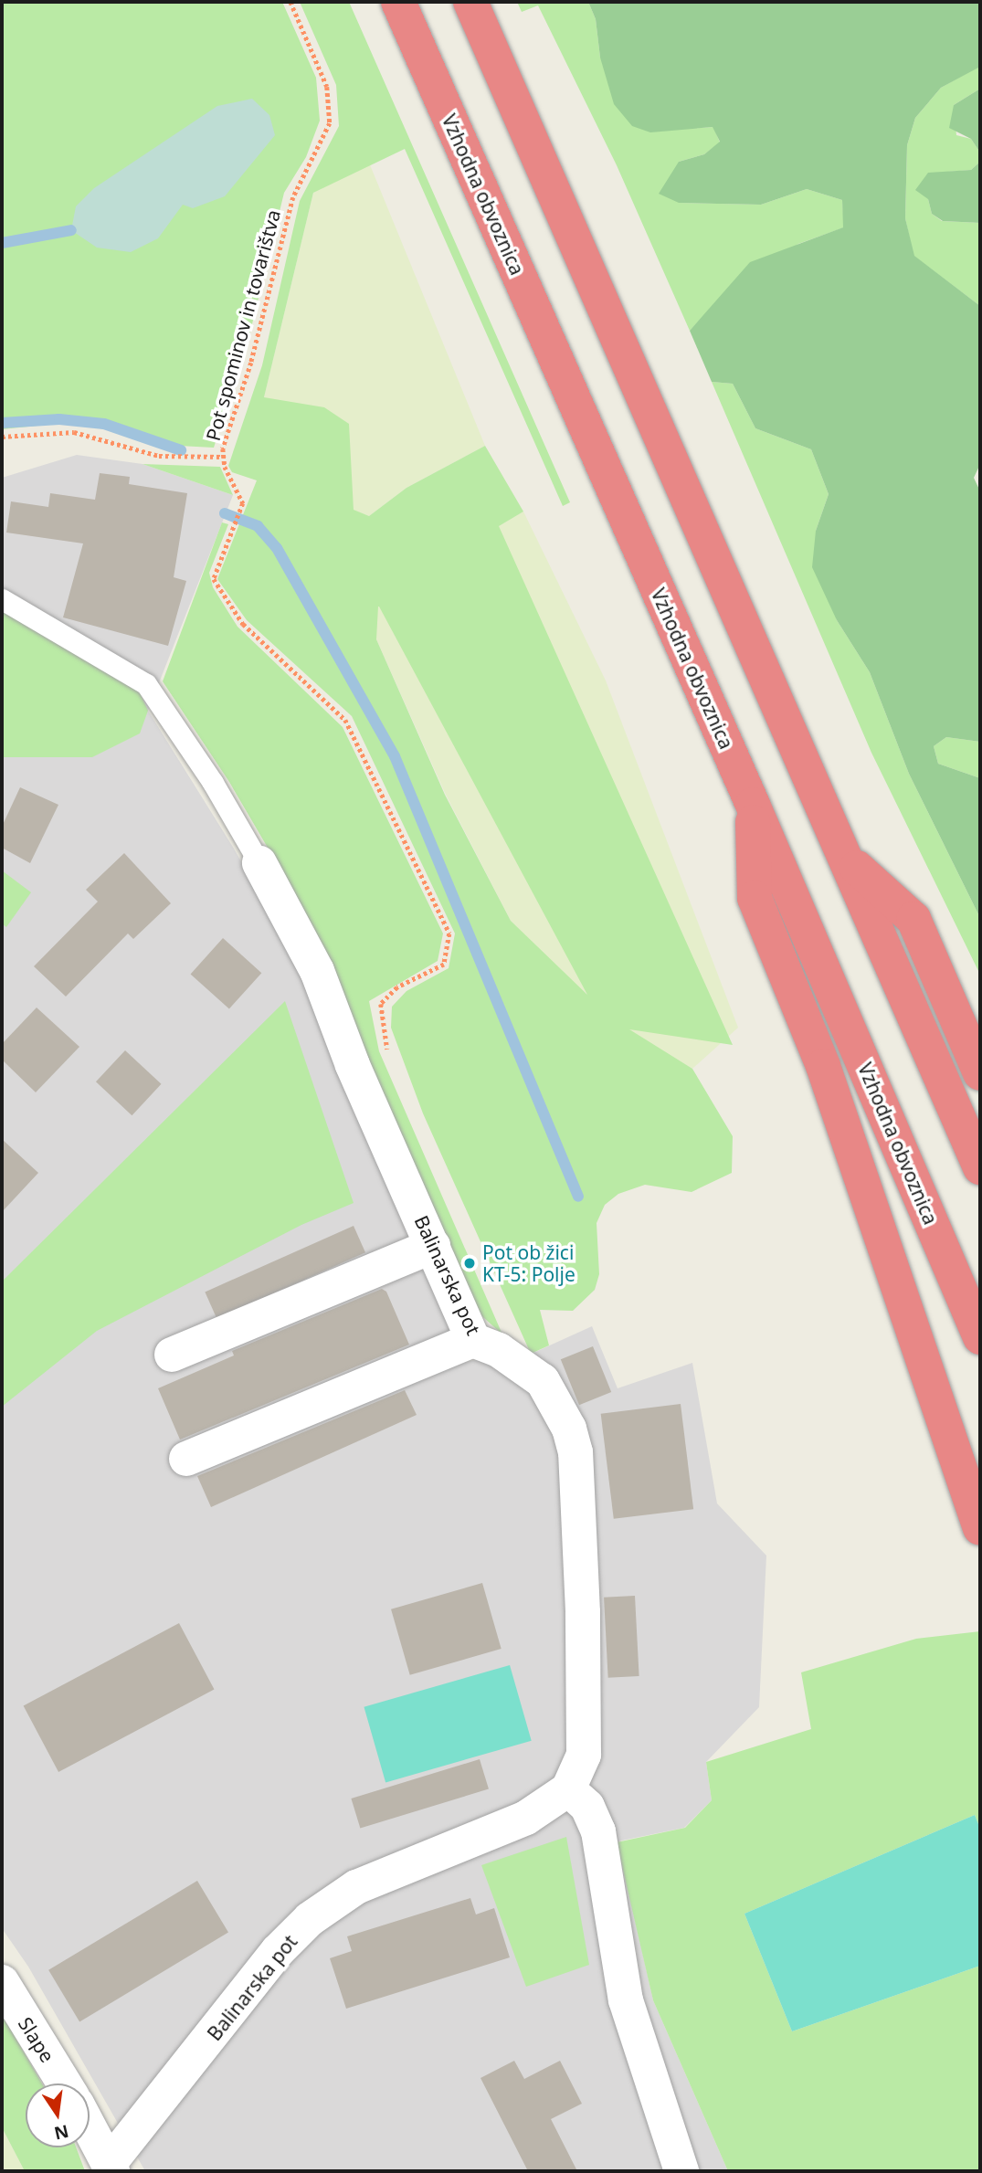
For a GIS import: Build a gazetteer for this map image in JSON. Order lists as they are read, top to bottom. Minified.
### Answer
{"streets":{"highway":["Vzhodna obvoznica"],"street":["Balinarska pot","Slape"],"path":["Pot spominov in tovarištva"]},"places":["Pot ob žici KT-5: Polje"],"north":"bottom"}
